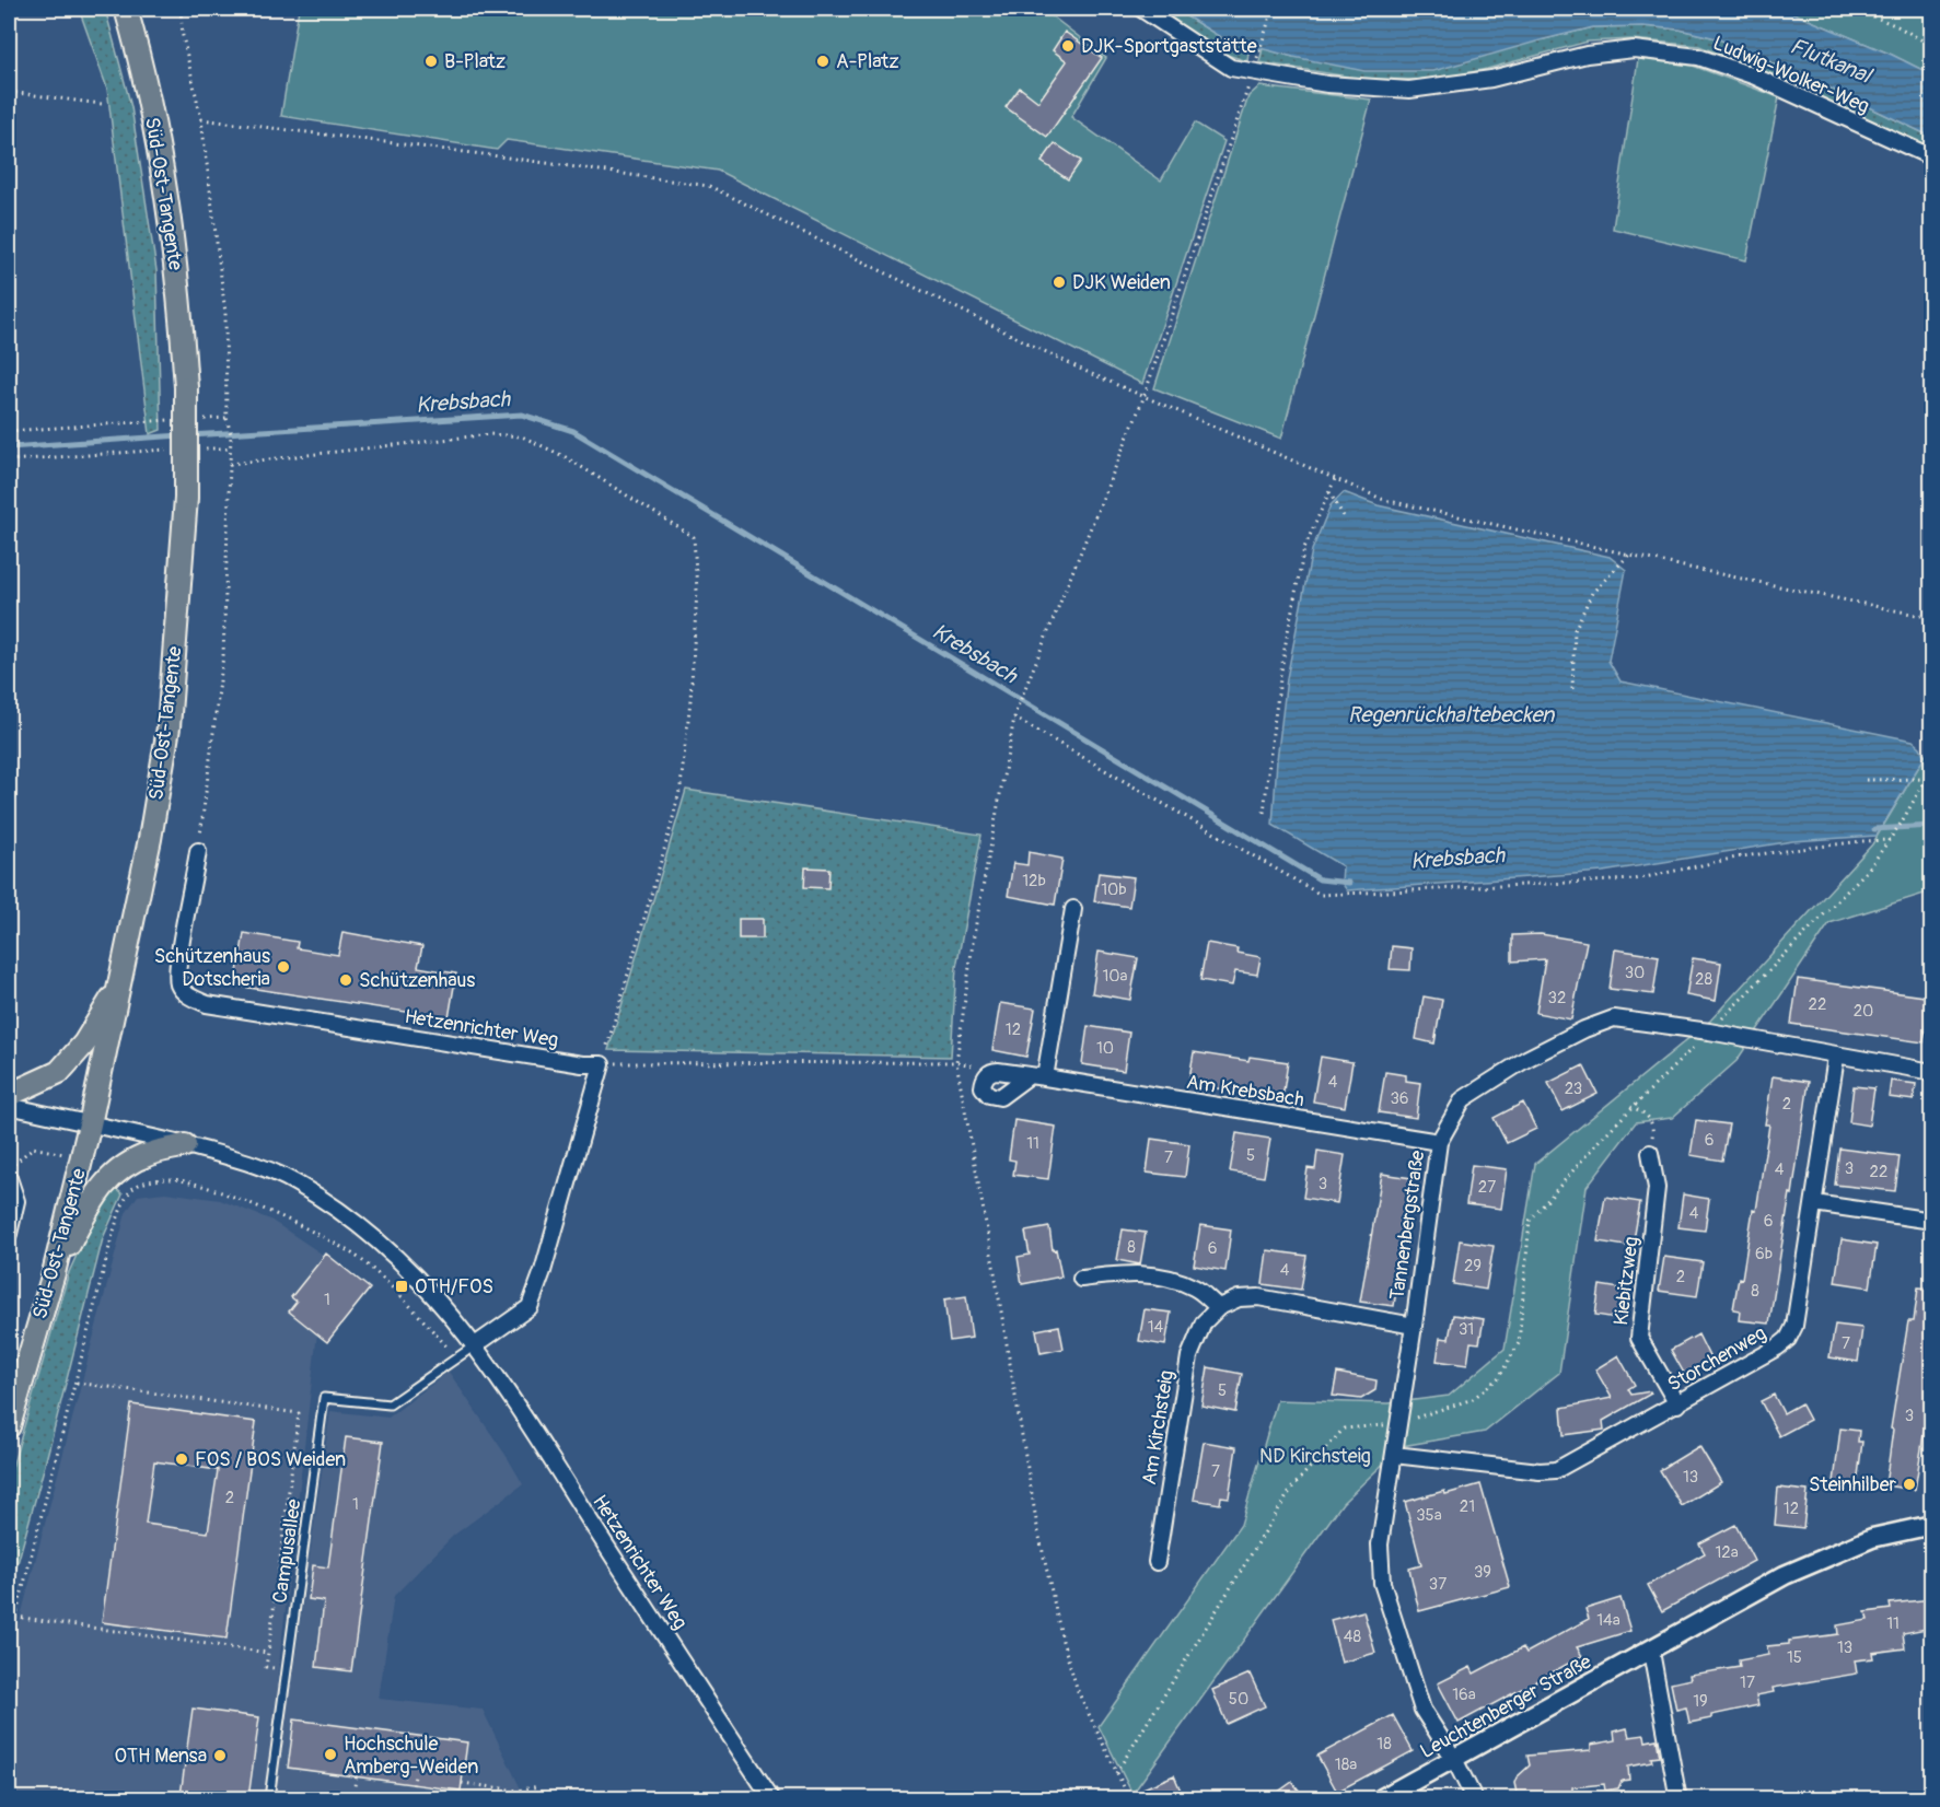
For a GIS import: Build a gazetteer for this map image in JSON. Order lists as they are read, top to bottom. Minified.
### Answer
{"streets":{"main road":["Süd-Ost-Tangente"],"street":["Ludwig-Wolker-Weg","Hetzenrichter Weg","Am Krebsbach","Tannenbergstraße","Kiebitzweg","Storchenweg","Am Kirchsteig","Leuchtenberger Straße"],"lane":["Campusallee"]},"crossings":[["Süd-Ost-Tangente","Hetzenrichter Weg"],["Hetzenrichter Weg","Campusallee"],["Am Krebsbach","Tannenbergstraße"],["Tannenbergstraße","Storchenweg"],["Tannenbergstraße","Leuchtenberger Straße"],["Kiebitzweg","Storchenweg"]],"water":["Flutkanal","Krebsbach","Regenrückhaltebecken"],"parks":["ND Kirchsteig"],"places":{"other":["DJK-Sportgaststätte","B-Platz","A-Platz","DJK Weiden","Schützenhaus Dotscheria","Schützenhaus","FOS / BOS Weiden","Steinhilber","Hochschule Amberg-Weiden","OTH Mensa"],"transit":["OTH/FOS"]},"house_numbers":["12b","10b","30","10a","28","32","22","20","12","10","4","23","36","2","6","11","5","7","3","4","22","3","27","4","6","8","6","6b","29","4","2","8","1","14","31","7","5","3","7","13","2","1","21","12","35a","12a","39","37","14a","11","48","13","15","17","16a","50","19","18","18a"]}
